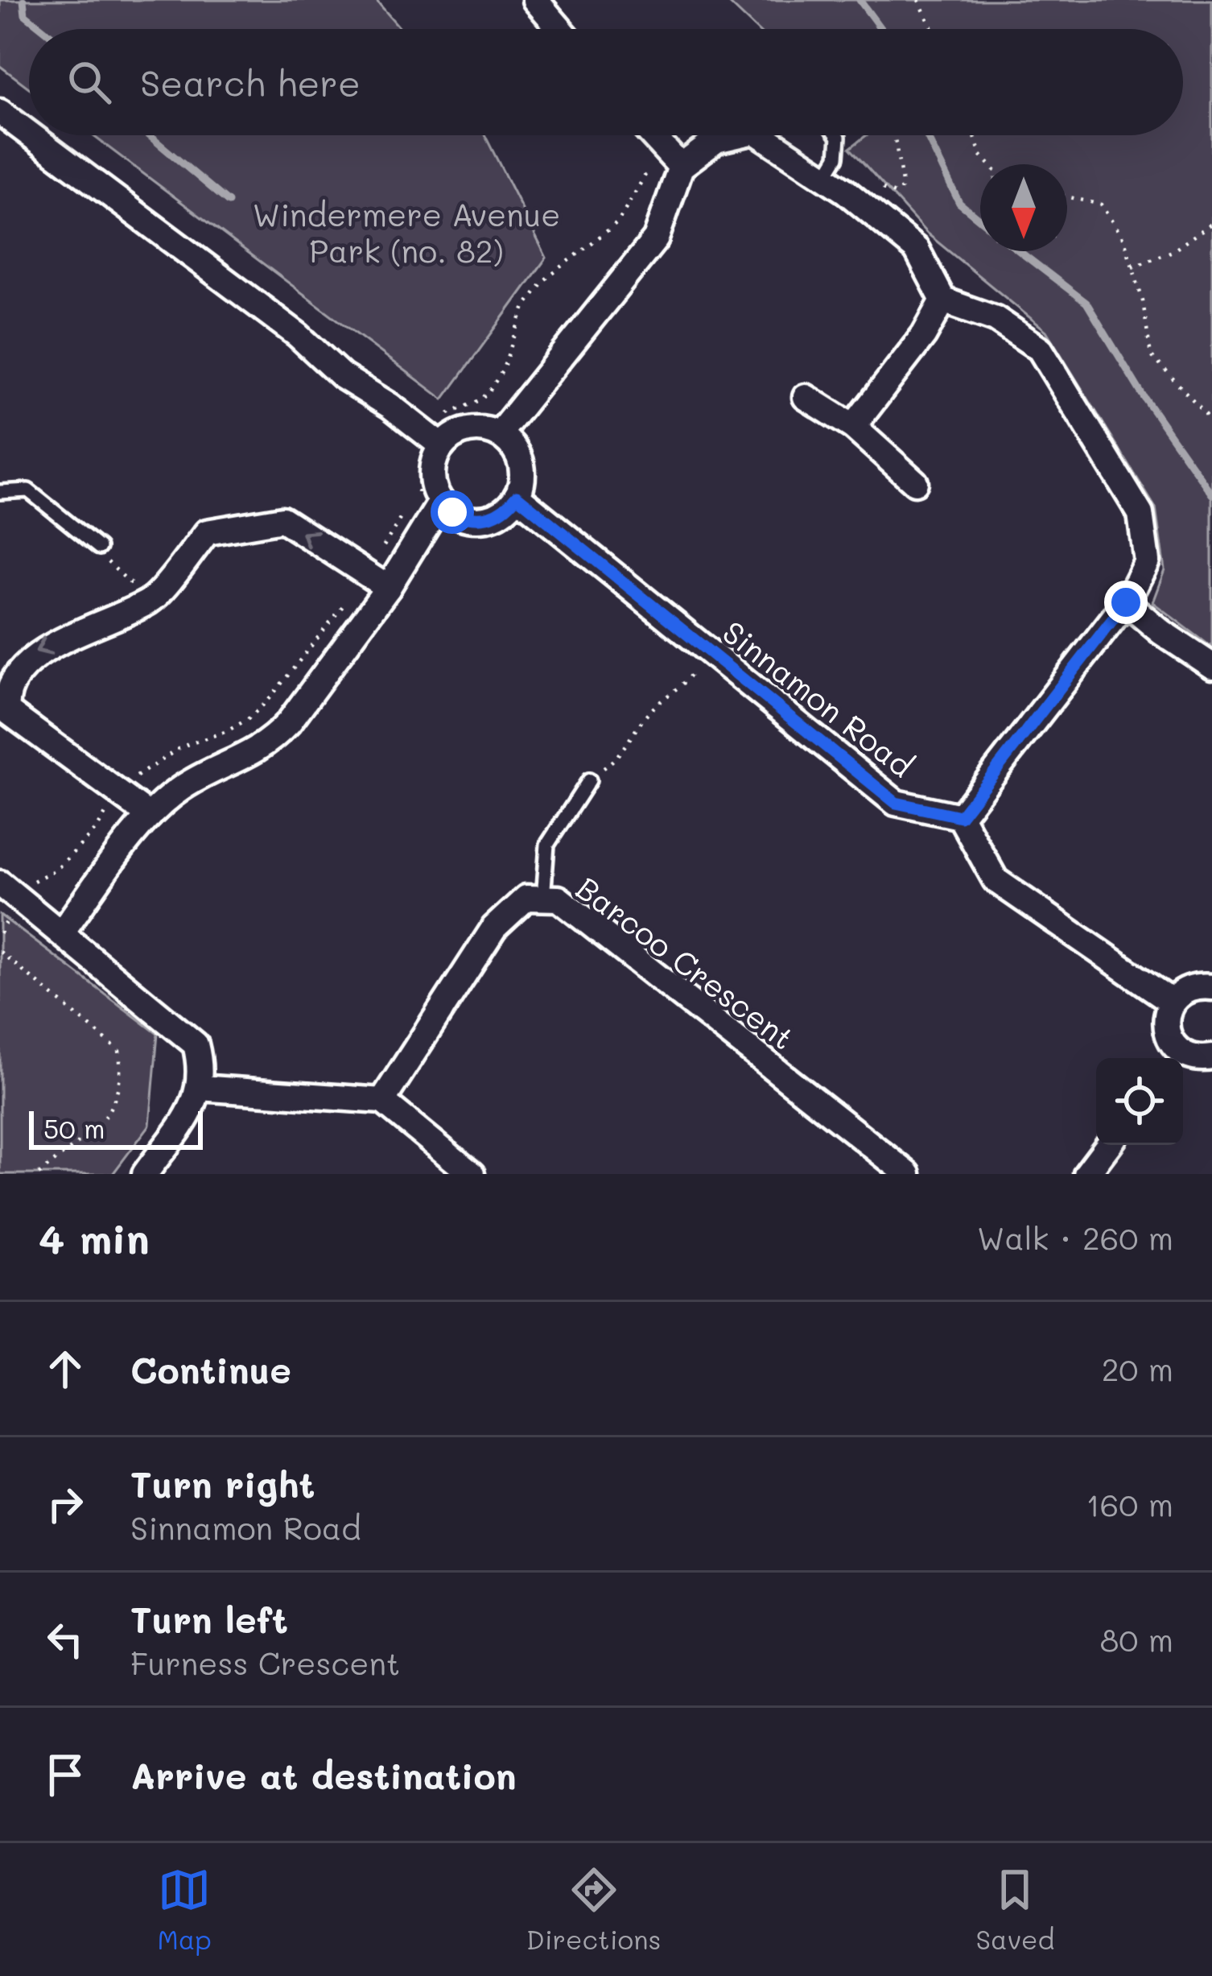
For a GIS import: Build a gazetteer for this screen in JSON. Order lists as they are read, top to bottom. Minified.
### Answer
{"streets":{"street":["Sinnamon Road","Barcoo Crescent"]},"parks":["Windermere Avenue Park (no. 82)"],"scale_bar":"50 m","north":"bottom","page":{"search":"Search here","scale":"50 m","heading":["4 min","Walk · 260 m"],"list":[["Continue","20 m"],["Turn right","Sinnamon Road","160 m"],["Turn left","Furness Crescent","80 m"],"Arrive at destination"],"nav":["Map","Directions","Saved"]}}
